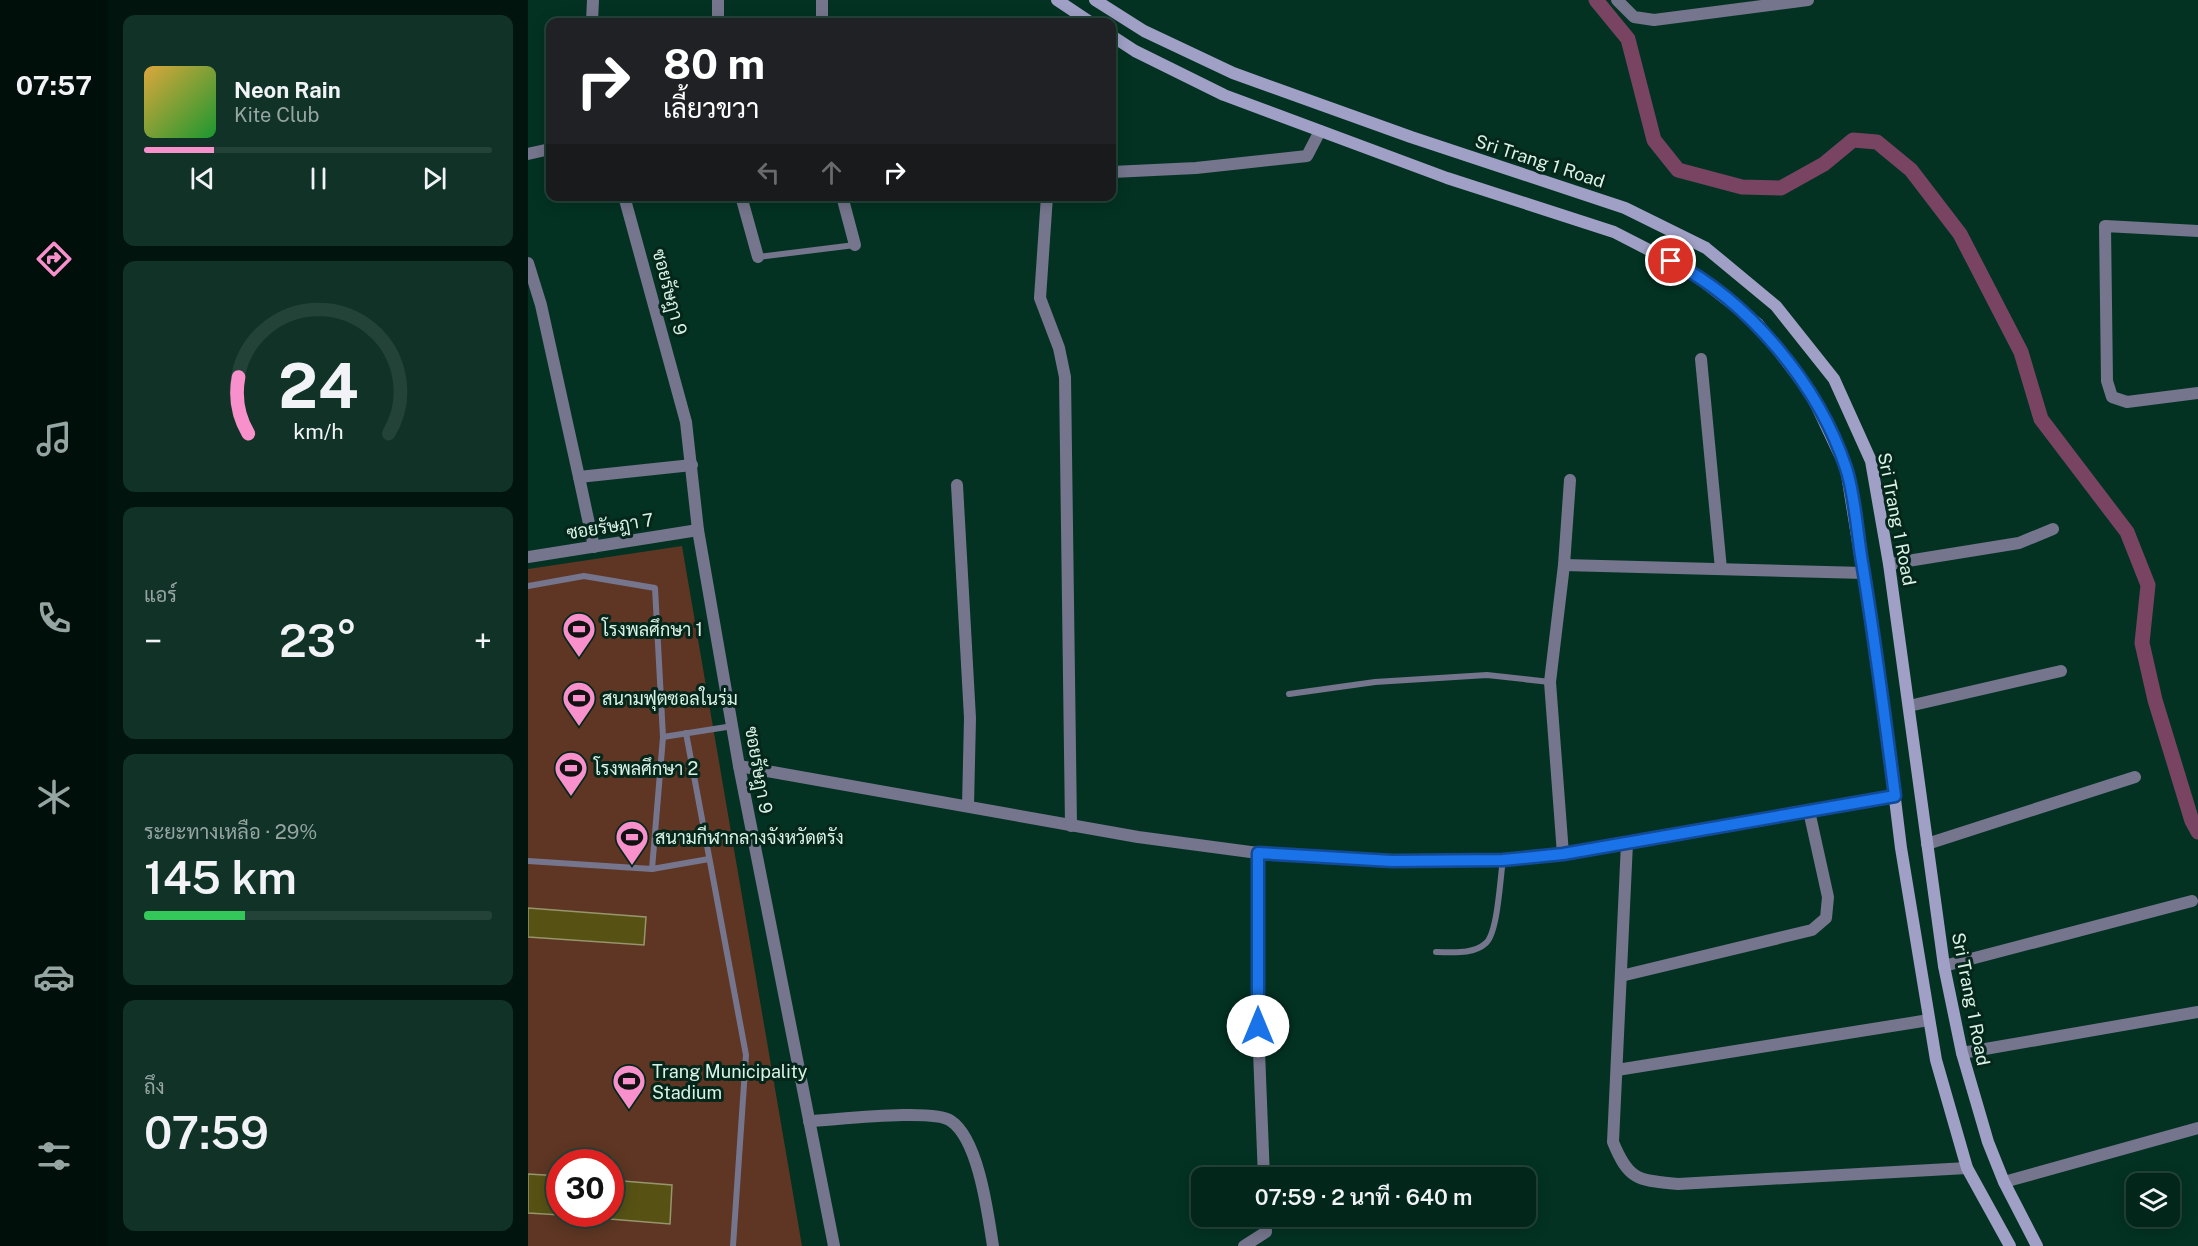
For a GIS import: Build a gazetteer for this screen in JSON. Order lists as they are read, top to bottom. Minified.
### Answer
{"streets":{"street":["Sri Trang 1 Road","ซอยรัษฎา 9","ซอยรัษฎา 7"]},"crossings":[["ซอยรัษฎา 9","ซอยรัษฎา 7"]],"places":{"sports":["โรงพลศึกษา 1","สนามฟุตซอลในร่ม","โรงพลศึกษา 2","สนามกีฬากลางจังหวัดตรัง","Trang Municipality Stadium"]},"page":{"tabs":"07:57","turn":["80 m","เลี้ยวขวา"],"song":["Neon Rain","Kite Club"],"tile":["แอร์",["ระยะทางเหลือ · 29%","145 km"],["ถึง","07:59"]],"heat":["−","23°","+"],"limit":"30","trip":"07:59 · 2 นาที · 640 m","gauge":["24","km/h"]}}
